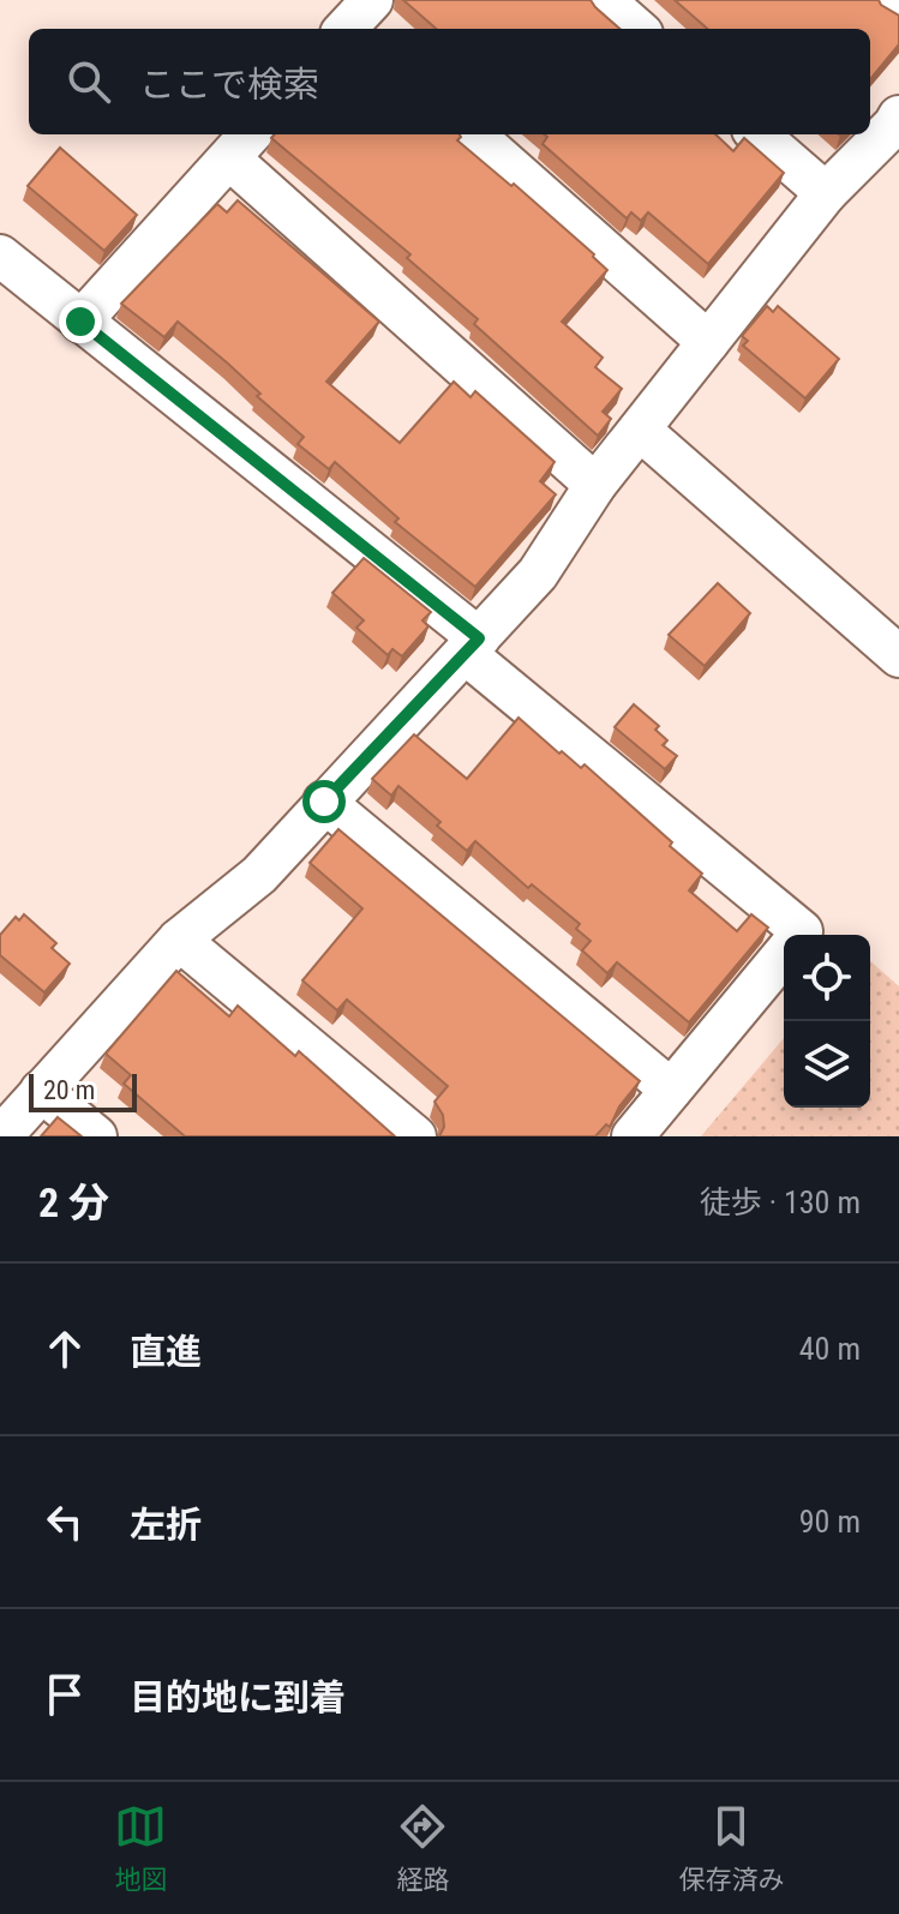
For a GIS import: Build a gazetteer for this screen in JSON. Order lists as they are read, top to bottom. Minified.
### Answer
{"scale_bar":"20 m","page":{"search":"ここで検索","scale":"20 m","heading":["2 分","徒歩 · 130 m"],"list":[["直進","40 m"],["左折","90 m"],"目的地に到着"],"nav":["地図","経路","保存済み"]}}
